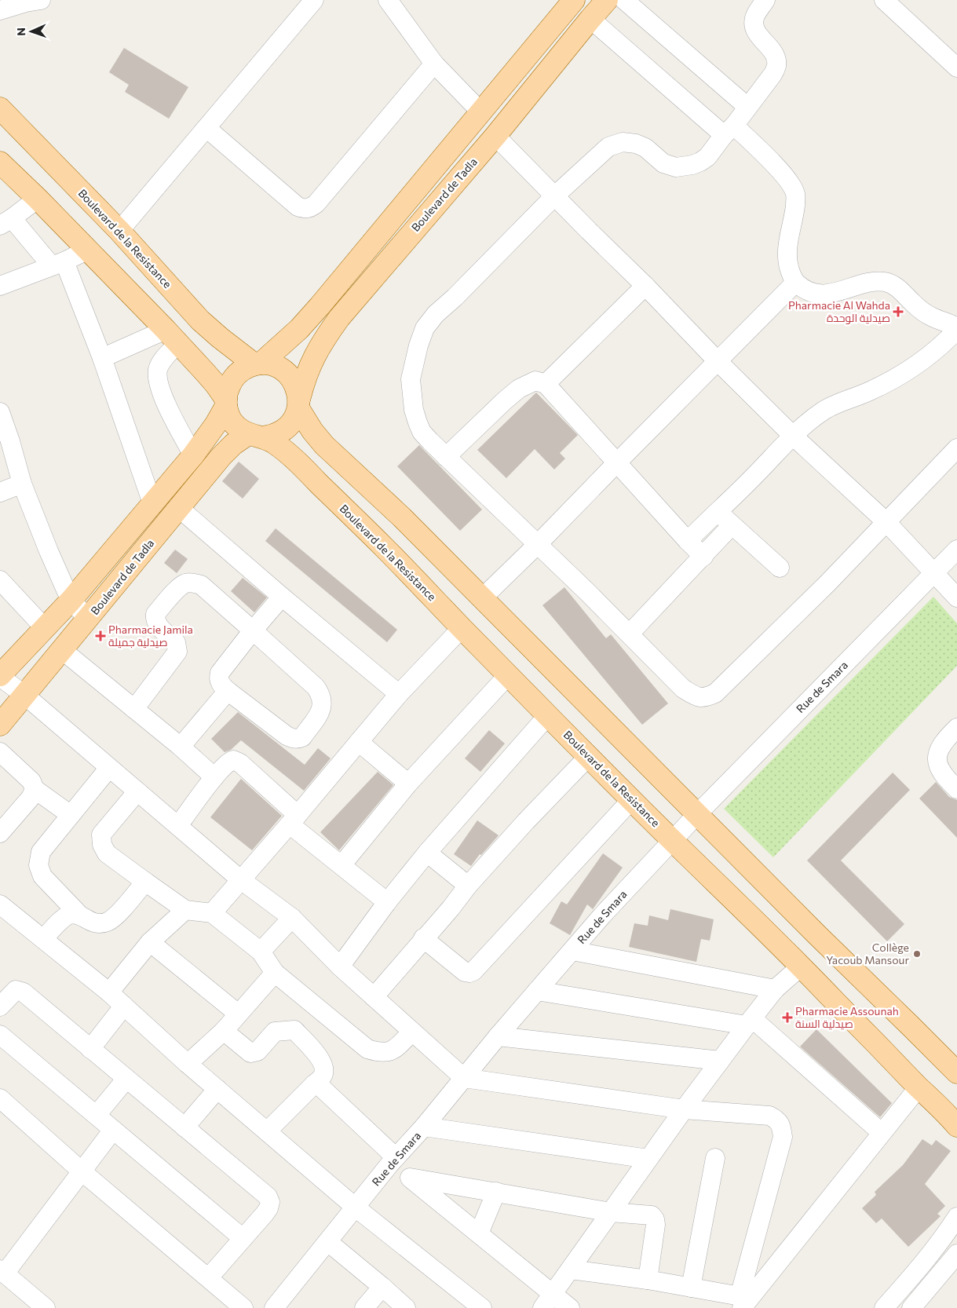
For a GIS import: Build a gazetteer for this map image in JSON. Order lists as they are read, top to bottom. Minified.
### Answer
{"streets":{"main road":["Boulevard de Tadla","Boulevard de la Resistance"],"street":["Rue de Smara"]},"crossings":[["Boulevard de Tadla","Boulevard de la Resistance"],["Boulevard de la Resistance","Rue de Smara"]],"places":{"health":["Pharmacie Al Wahda صيدلية الوحدة","Pharmacie Jamila صيدلية جميلة","Pharmacie Assounah صيدلية السنة"],"other":["Collège Yacoub Mansour"]},"north":"left"}
